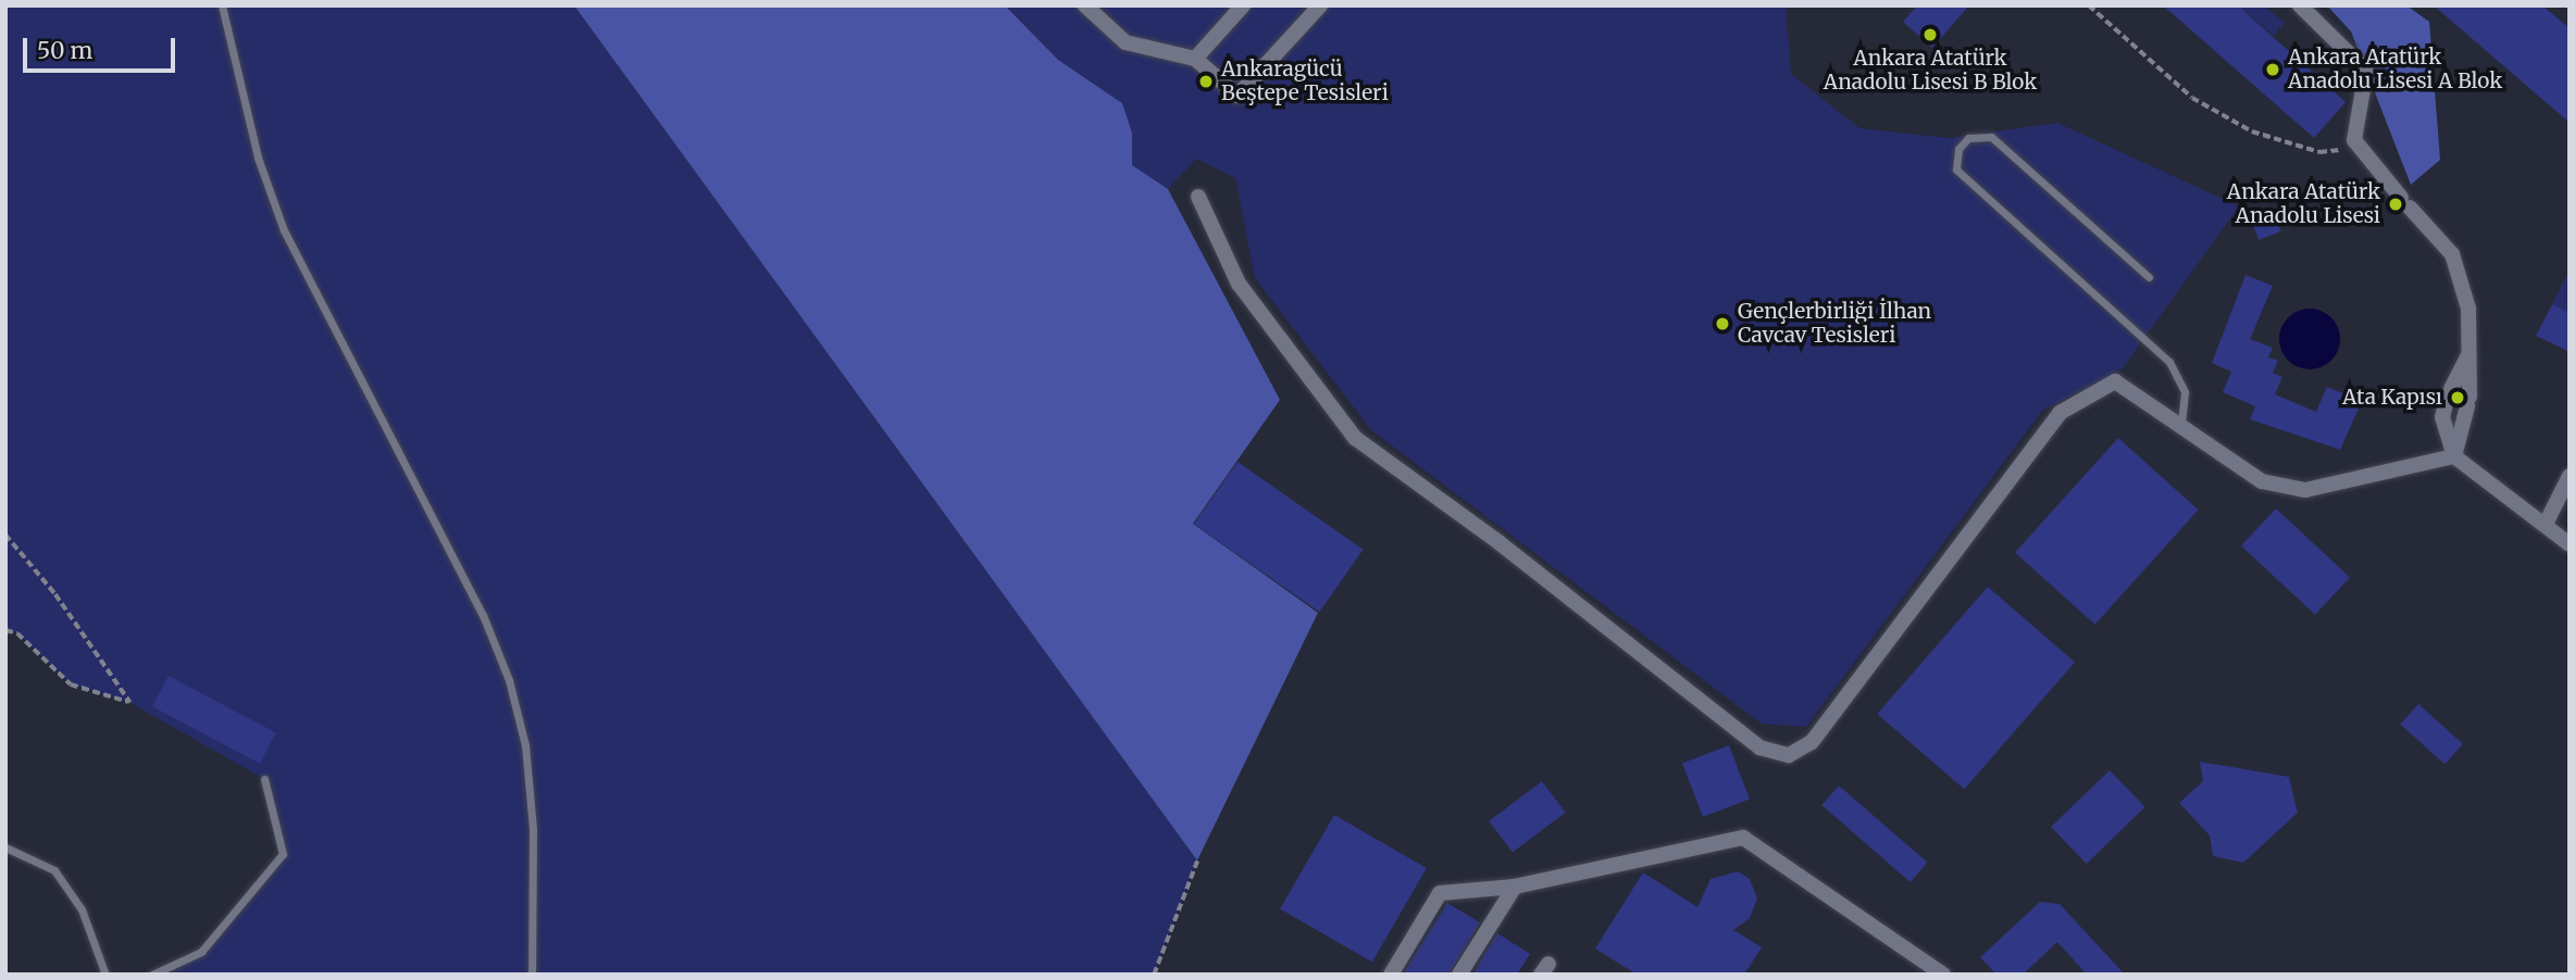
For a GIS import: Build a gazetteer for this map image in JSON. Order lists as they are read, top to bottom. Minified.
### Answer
{"places":["Ankara Atatürk Anadolu Lisesi B Blok","Ankara Atatürk Anadolu Lisesi A Blok","Ankaragücü Beştepe Tesisleri","Ankara Atatürk Anadolu Lisesi","Gençlerbirliği İlhan Cavcav Tesisleri","Ata Kapısı"],"scale_bar":"50 m"}
